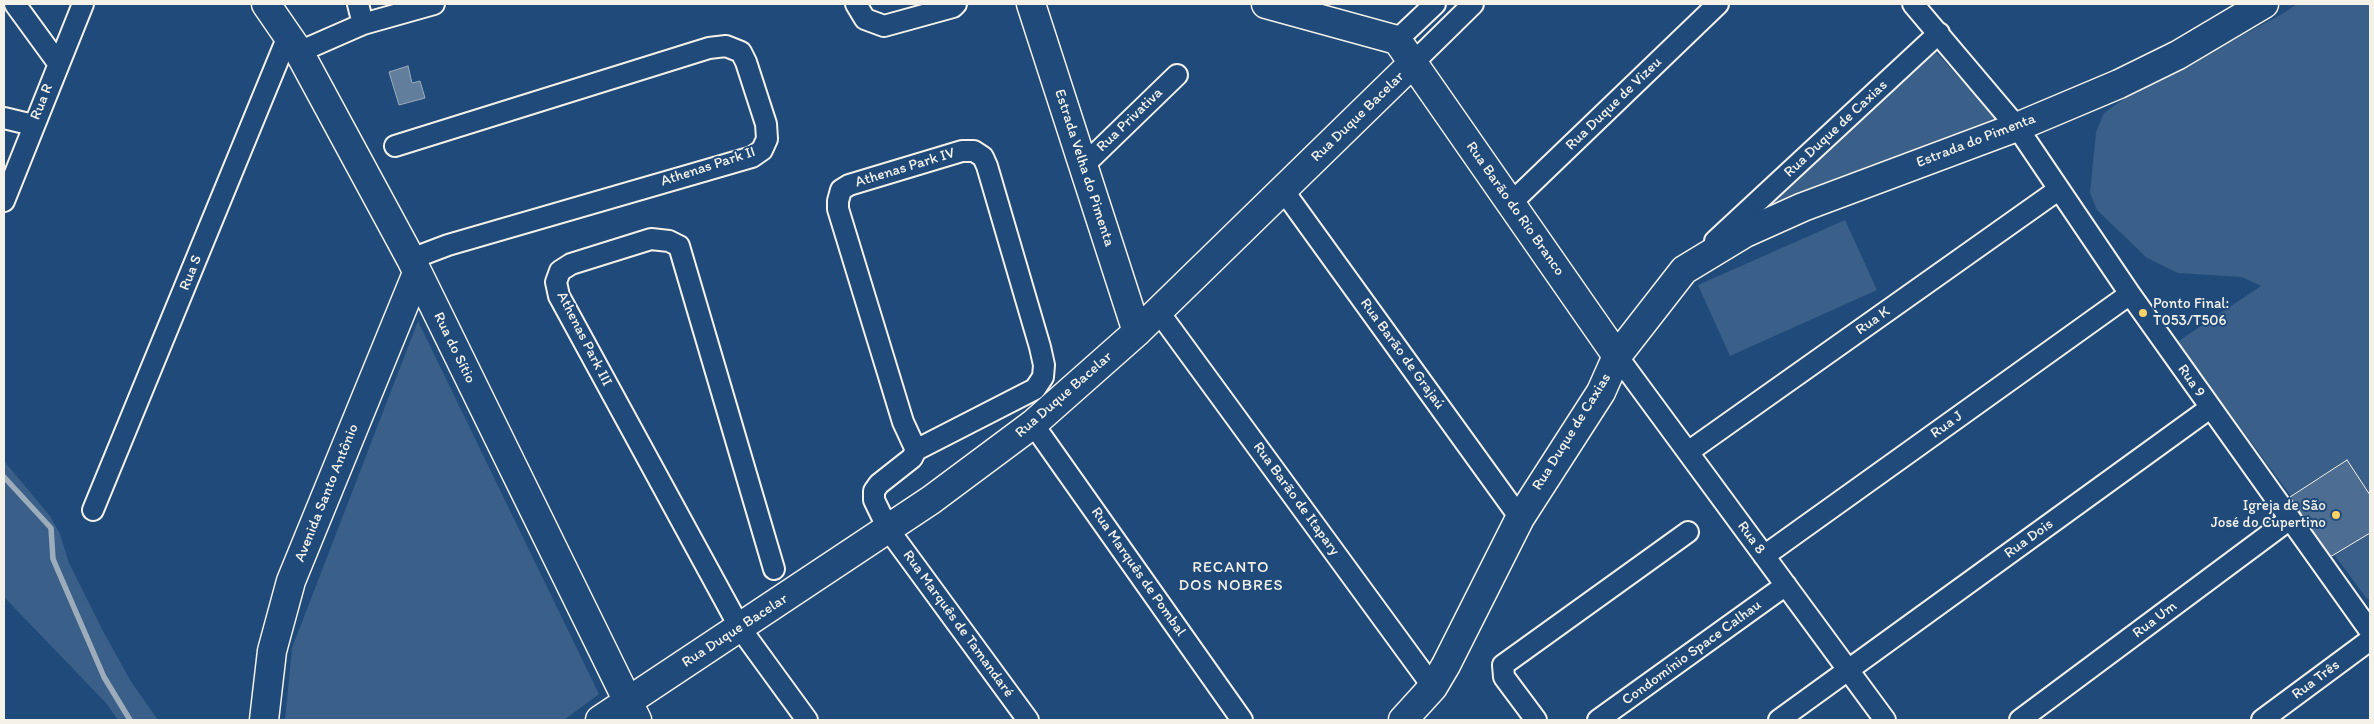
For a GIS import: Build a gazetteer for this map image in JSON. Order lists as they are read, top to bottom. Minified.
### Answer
{"streets":{"main road":["Rua Duque Bacelar","Rua Duque de Caxias","Estrada do Pimenta","Estrada Velha do Pimenta","Rua Barão do Rio Branco","Rua do Sítio","Avenida Santo Antônio"],"street":["Rua R","Rua Duque de Vizeu","Rua Privativa","Athenas Park II","Athenas Park IV","Rua S","Rua K","Athenas Park III","Rua Barão de Grajaú","Rua 9","Rua J","Rua Barão de Itapary","Rua 8","Rua Dois","Rua Marquês de Pombal","Rua Um","Rua Marquês de Tamandaré","Condomínio Space Calhau","Rua Três"]},"crossings":[["Rua Duque de Vizeu","Rua Barão do Rio Branco"],["Rua Duque Bacelar","Athenas Park IV"],["Rua Duque Bacelar","Estrada Velha do Pimenta"],["Rua Duque Bacelar","Rua Barão do Rio Branco"],["Rua Duque Bacelar","Athenas Park III"],["Rua Duque Bacelar","Rua do Sítio"],["Rua Duque Bacelar","Rua Barão de Grajaú"],["Rua Duque Bacelar","Rua Barão de Itapary"],["Rua Duque Bacelar","Rua Marquês de Pombal"],["Rua Duque Bacelar","Rua Marquês de Tamandaré"],["Rua Privativa","Estrada Velha do Pimenta"],["Rua Duque de Caxias","Estrada do Pimenta"],["Rua Duque de Caxias","Rua Barão do Rio Branco"],["Rua Duque de Caxias","Rua Barão de Grajaú"],["Rua Duque de Caxias","Rua 9"],["Rua Duque de Caxias","Rua Barão de Itapary"],["Rua Duque de Caxias","Rua 8"],["Estrada do Pimenta","Rua 9"],["Athenas Park II","Rua do Sítio"],["Athenas Park II","Avenida Santo Antônio"],["Athenas Park IV","Rua Marquês de Tamandaré"],["Rua Barão do Rio Branco","Rua 8"],["Rua S","Rua do Sítio"],["Rua K","Rua 9"],["Rua K","Rua 8"],["Rua do Sítio","Avenida Santo Antônio"],["Rua 9","Rua J"],["Rua 9","Rua Dois"],["Rua 9","Rua Um"],["Rua J","Rua 8"],["Rua 8","Rua Dois"],["Rua 8","Condomínio Space Calhau"]],"districts":["RECANTO DOS NOBRES"],"places":["Ponto Final: T053/T506","Igreja de São José do Cupertino"]}
